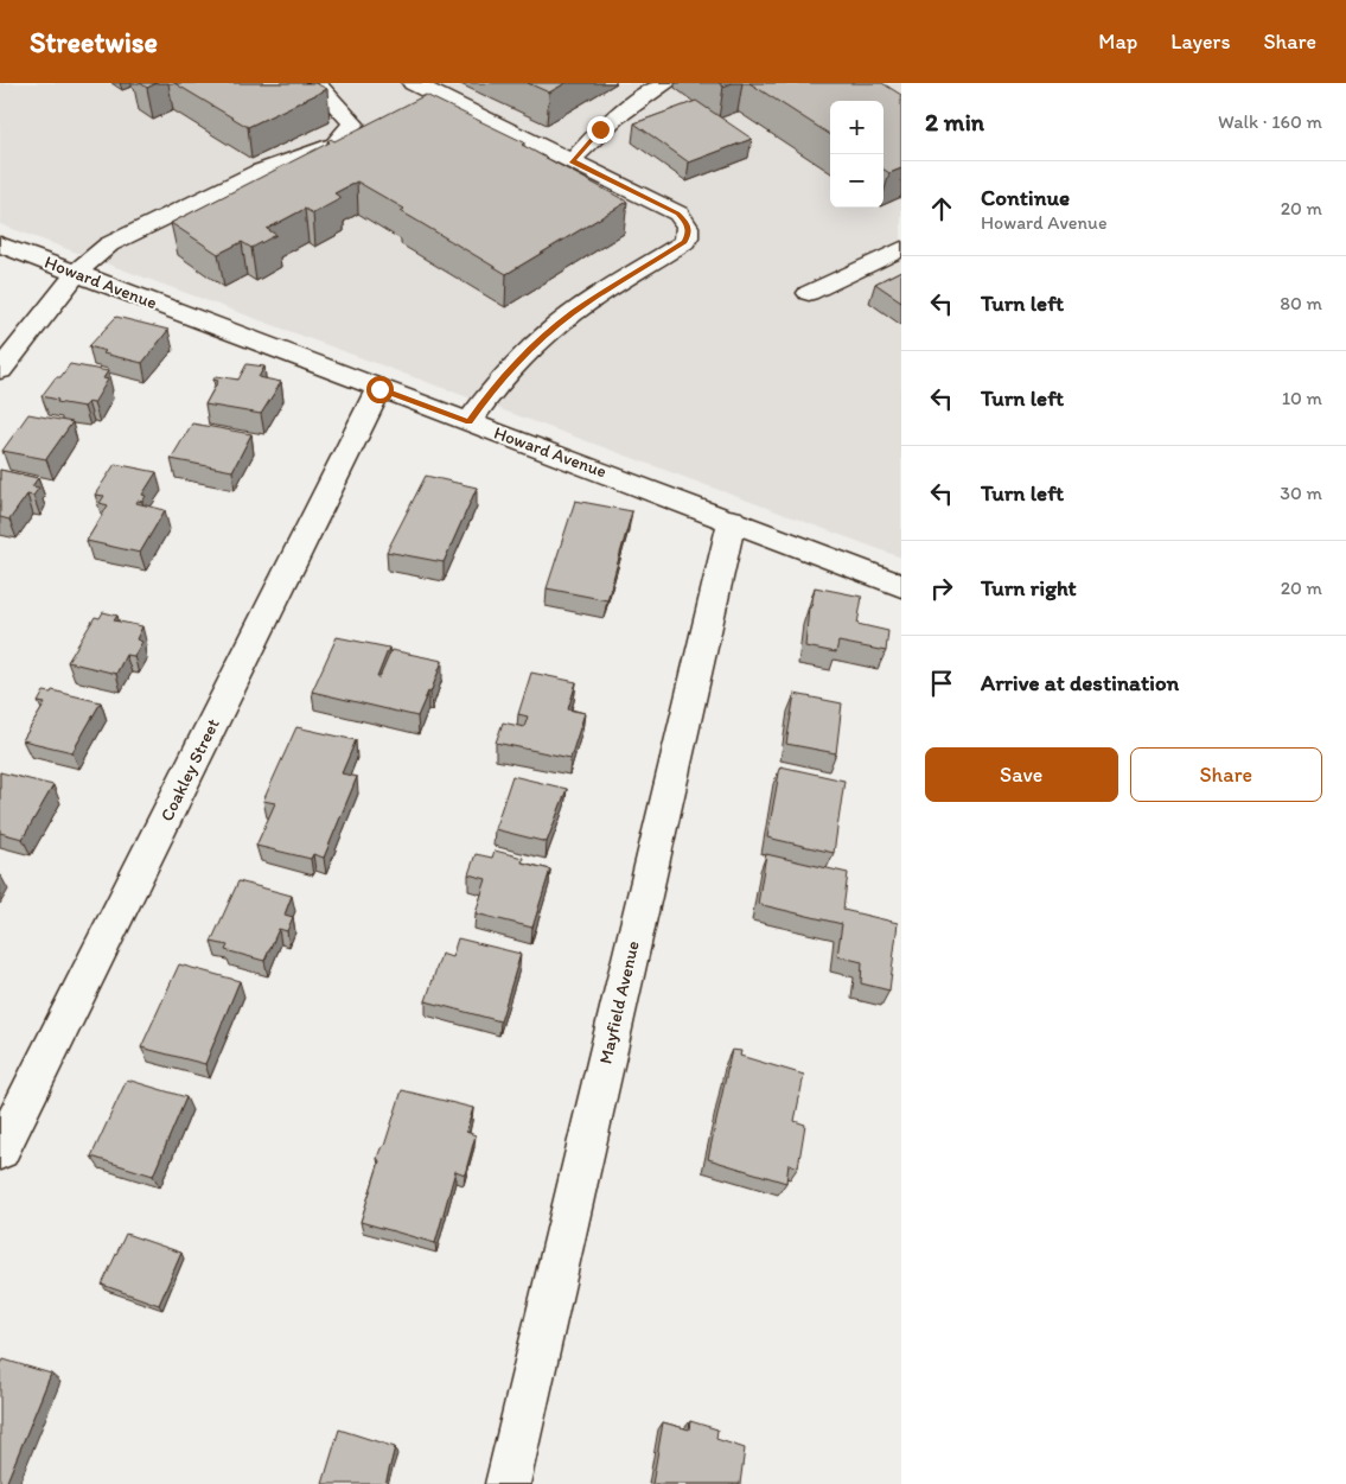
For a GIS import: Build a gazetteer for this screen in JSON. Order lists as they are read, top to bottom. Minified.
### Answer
{"streets":{"street":["Howard Avenue","Coakley Street","Mayfield Avenue"]},"crossings":[["Howard Avenue","Coakley Street"],["Howard Avenue","Mayfield Avenue"]],"page":{"header":"Streetwise","nav":["Map","Layers","Share"],"heading":["2 min","Walk · 160 m"],"map_buttons":["+","−"],"list":[["Continue","Howard Avenue","20 m"],["Turn left","80 m"],["Turn left","10 m"],["Turn left","30 m"],["Turn right","20 m"],"Arrive at destination"],"buttons":["Save","Share"]}}
